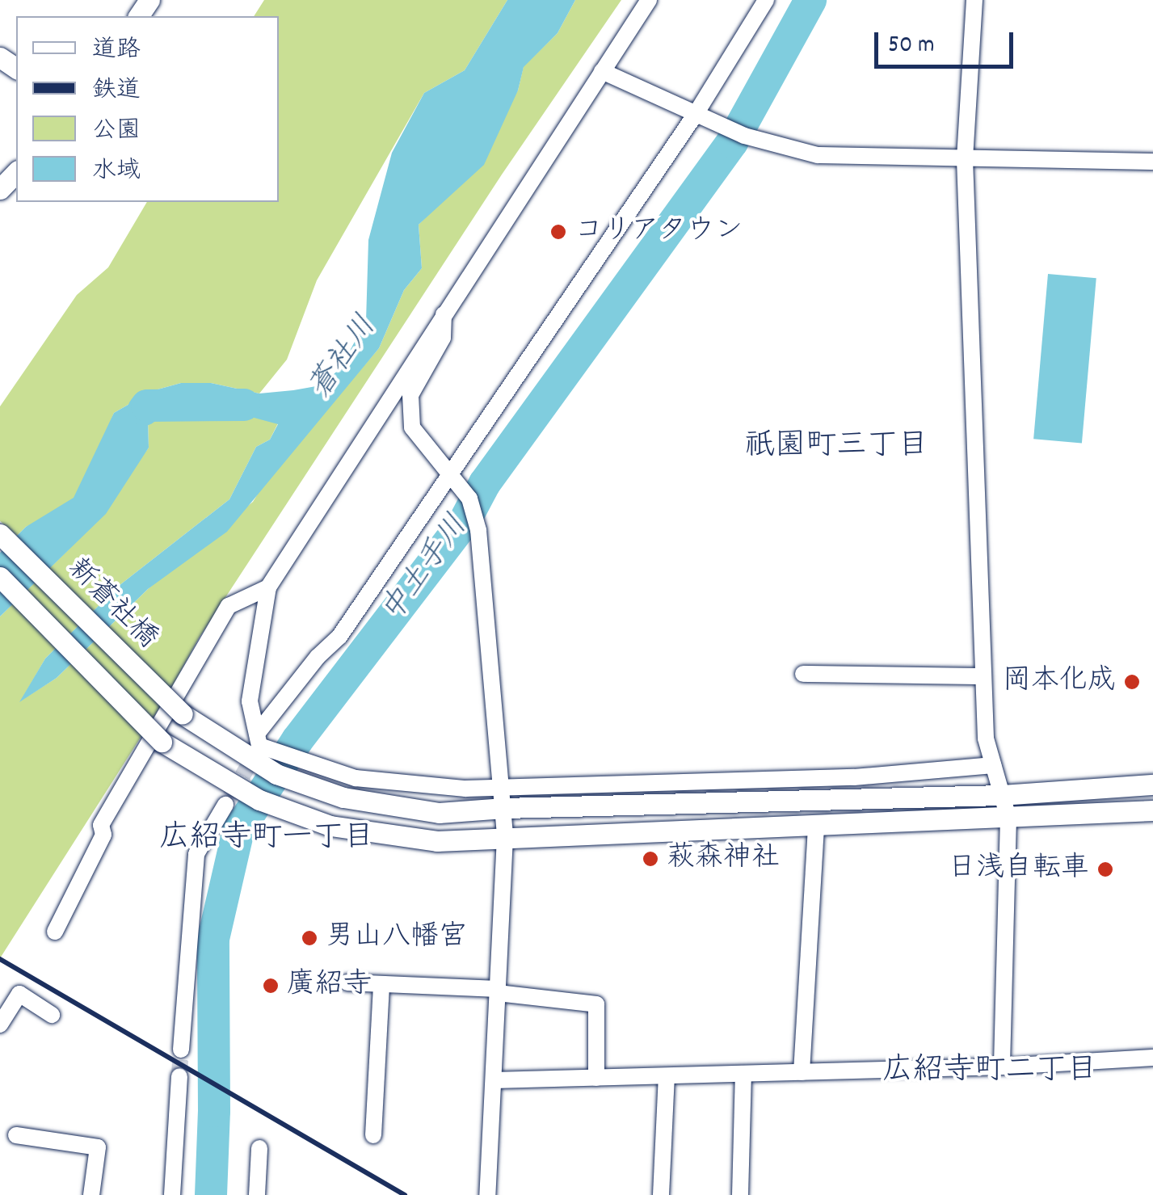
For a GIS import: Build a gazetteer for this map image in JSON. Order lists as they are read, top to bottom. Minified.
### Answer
{"streets":{"street":["新蒼社橋"]},"districts":["祇園町三丁目","広紹寺町一丁目","広紹寺町二丁目"],"water":["蒼社川","中土手川"],"places":["コリアタウン","岡本化成","萩森神社","日浅自転車","男山八幡宮","廣紹寺"],"legend":["道路","鉄道","公園","水域"],"scale_bar":"50 m"}
